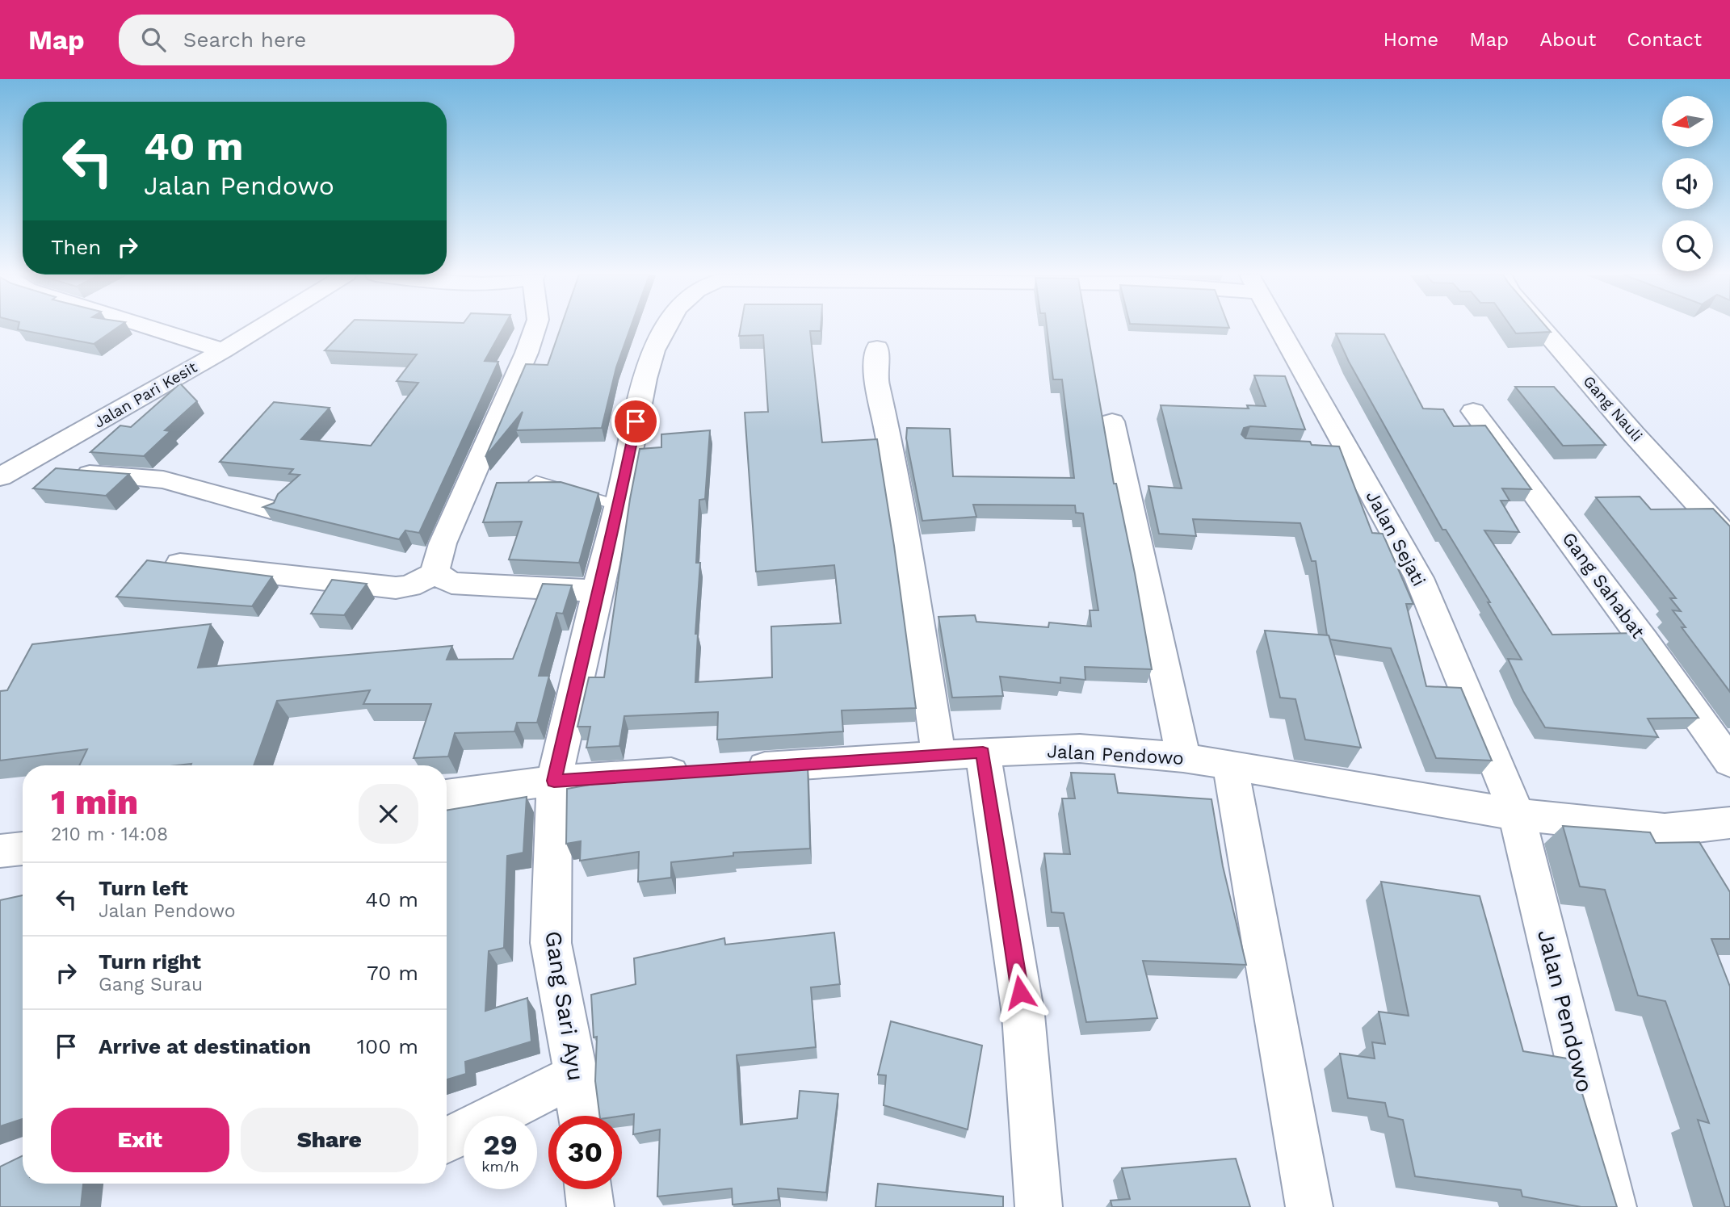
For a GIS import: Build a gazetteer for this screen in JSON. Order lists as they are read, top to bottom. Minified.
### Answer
{"streets":{"street":["Jalan Pari Kesit","Gang Nauli","Jalan Sejati","Gang Sahabat","Jalan Pendowo","Gang Sari Ayu"]},"crossings":[["Jalan Sejati","Jalan Pendowo"],["Jalan Pendowo","Gang Sari Ayu"]],"north":"left","page":{"header":"Map","search":"Search here","nav":["Home","Map","About","Contact"],"turn":["40 m","Jalan Pendowo"],"then":"Then","heading":["1 min","210 m · 14:08"],"list":[{"name":"Turn left","note":"Jalan Pendowo","value":"40 m"},{"name":"Turn right","note":"Gang Surau","value":"70 m"},{"name":"Arrive at destination","value":"100 m"}],"buttons":["Exit","Share"],"speed":"29 km/h","limit":"30"}}
